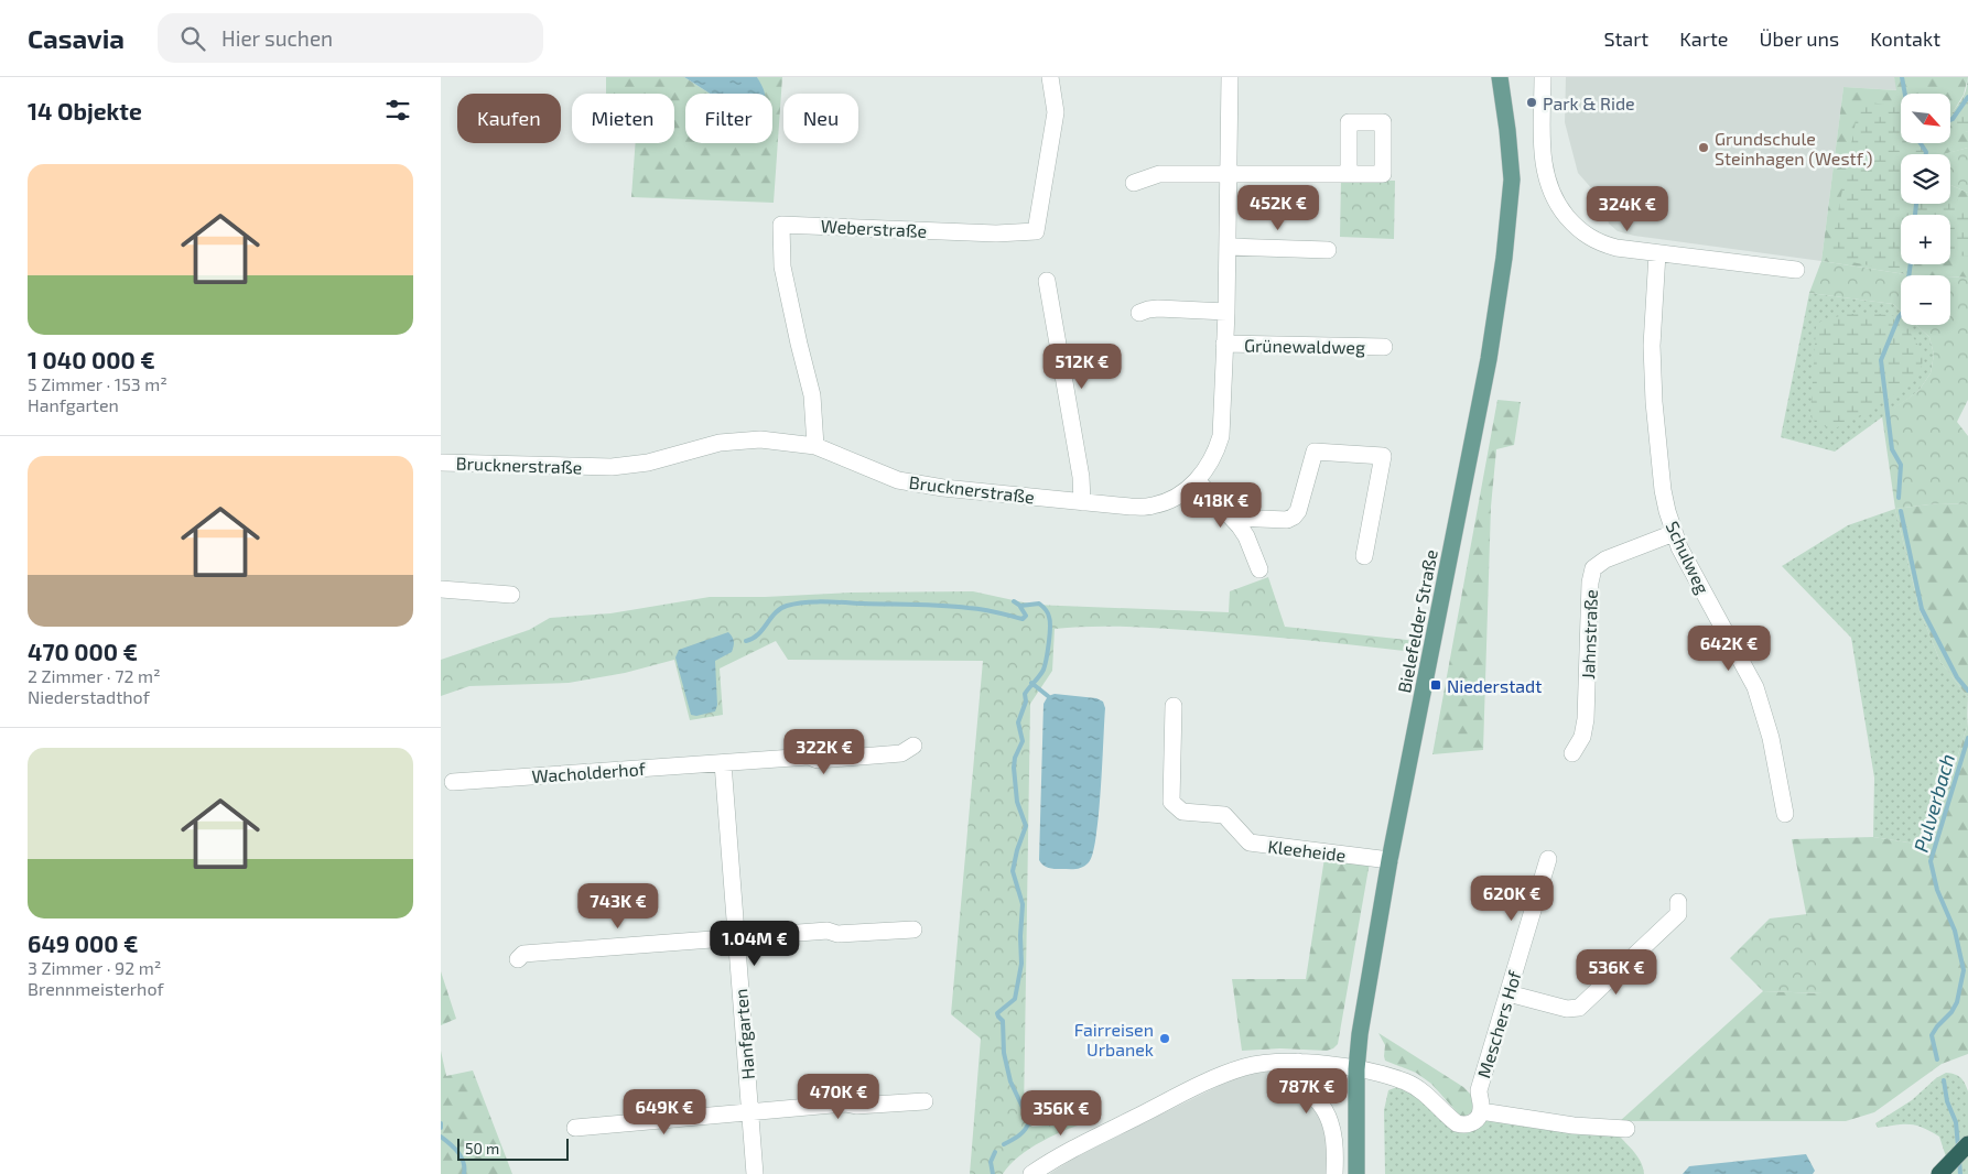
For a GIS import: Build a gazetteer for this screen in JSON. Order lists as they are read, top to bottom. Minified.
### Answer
{"streets":{"main road":["Bielefelder Straße"],"street":["Weberstraße","Grünewaldweg","Brucknerstraße","Schulweg","Jahnstraße","Wacholderhof","Kleeheide","Meschers Hof","Hanfgarten"]},"crossings":[["Weberstraße","Brucknerstraße"],["Grünewaldweg","Brucknerstraße"],["Schulweg","Jahnstraße"],["Bielefelder Straße","Kleeheide"],["Wacholderhof","Hanfgarten"]],"water":["Pulverbach"],"places":{"other":["Park & Ride","Grundschule Steinhagen (Westf.)","Fairreisen Urbanek"],"transit":["Niederstadt"]},"scale_bar":"50 m","north":"bottom right","page":{"header":"Casavia","search":"Hier suchen","nav":["Start","Karte","Über uns","Kontakt"],"heading":"14 Objekte","map_buttons":["+","−"],"chip":["Kaufen","Mieten","Filter","Neu"],"list":[{"name":"1 040 000 €","note":"5 Zimmer · 153 m² · Hanfgarten"},{"name":"470 000 €","note":"2 Zimmer · 72 m² · Niederstadthof"},{"name":"649 000 €","note":"3 Zimmer · 92 m² · Brennmeisterhof"}],"price":["452K €","324K €","512K €","418K €","642K €","322K €","620K €","743K €","1.04M €","536K €","787K €","470K €","649K €","356K €"],"scale":"50 m"}}
